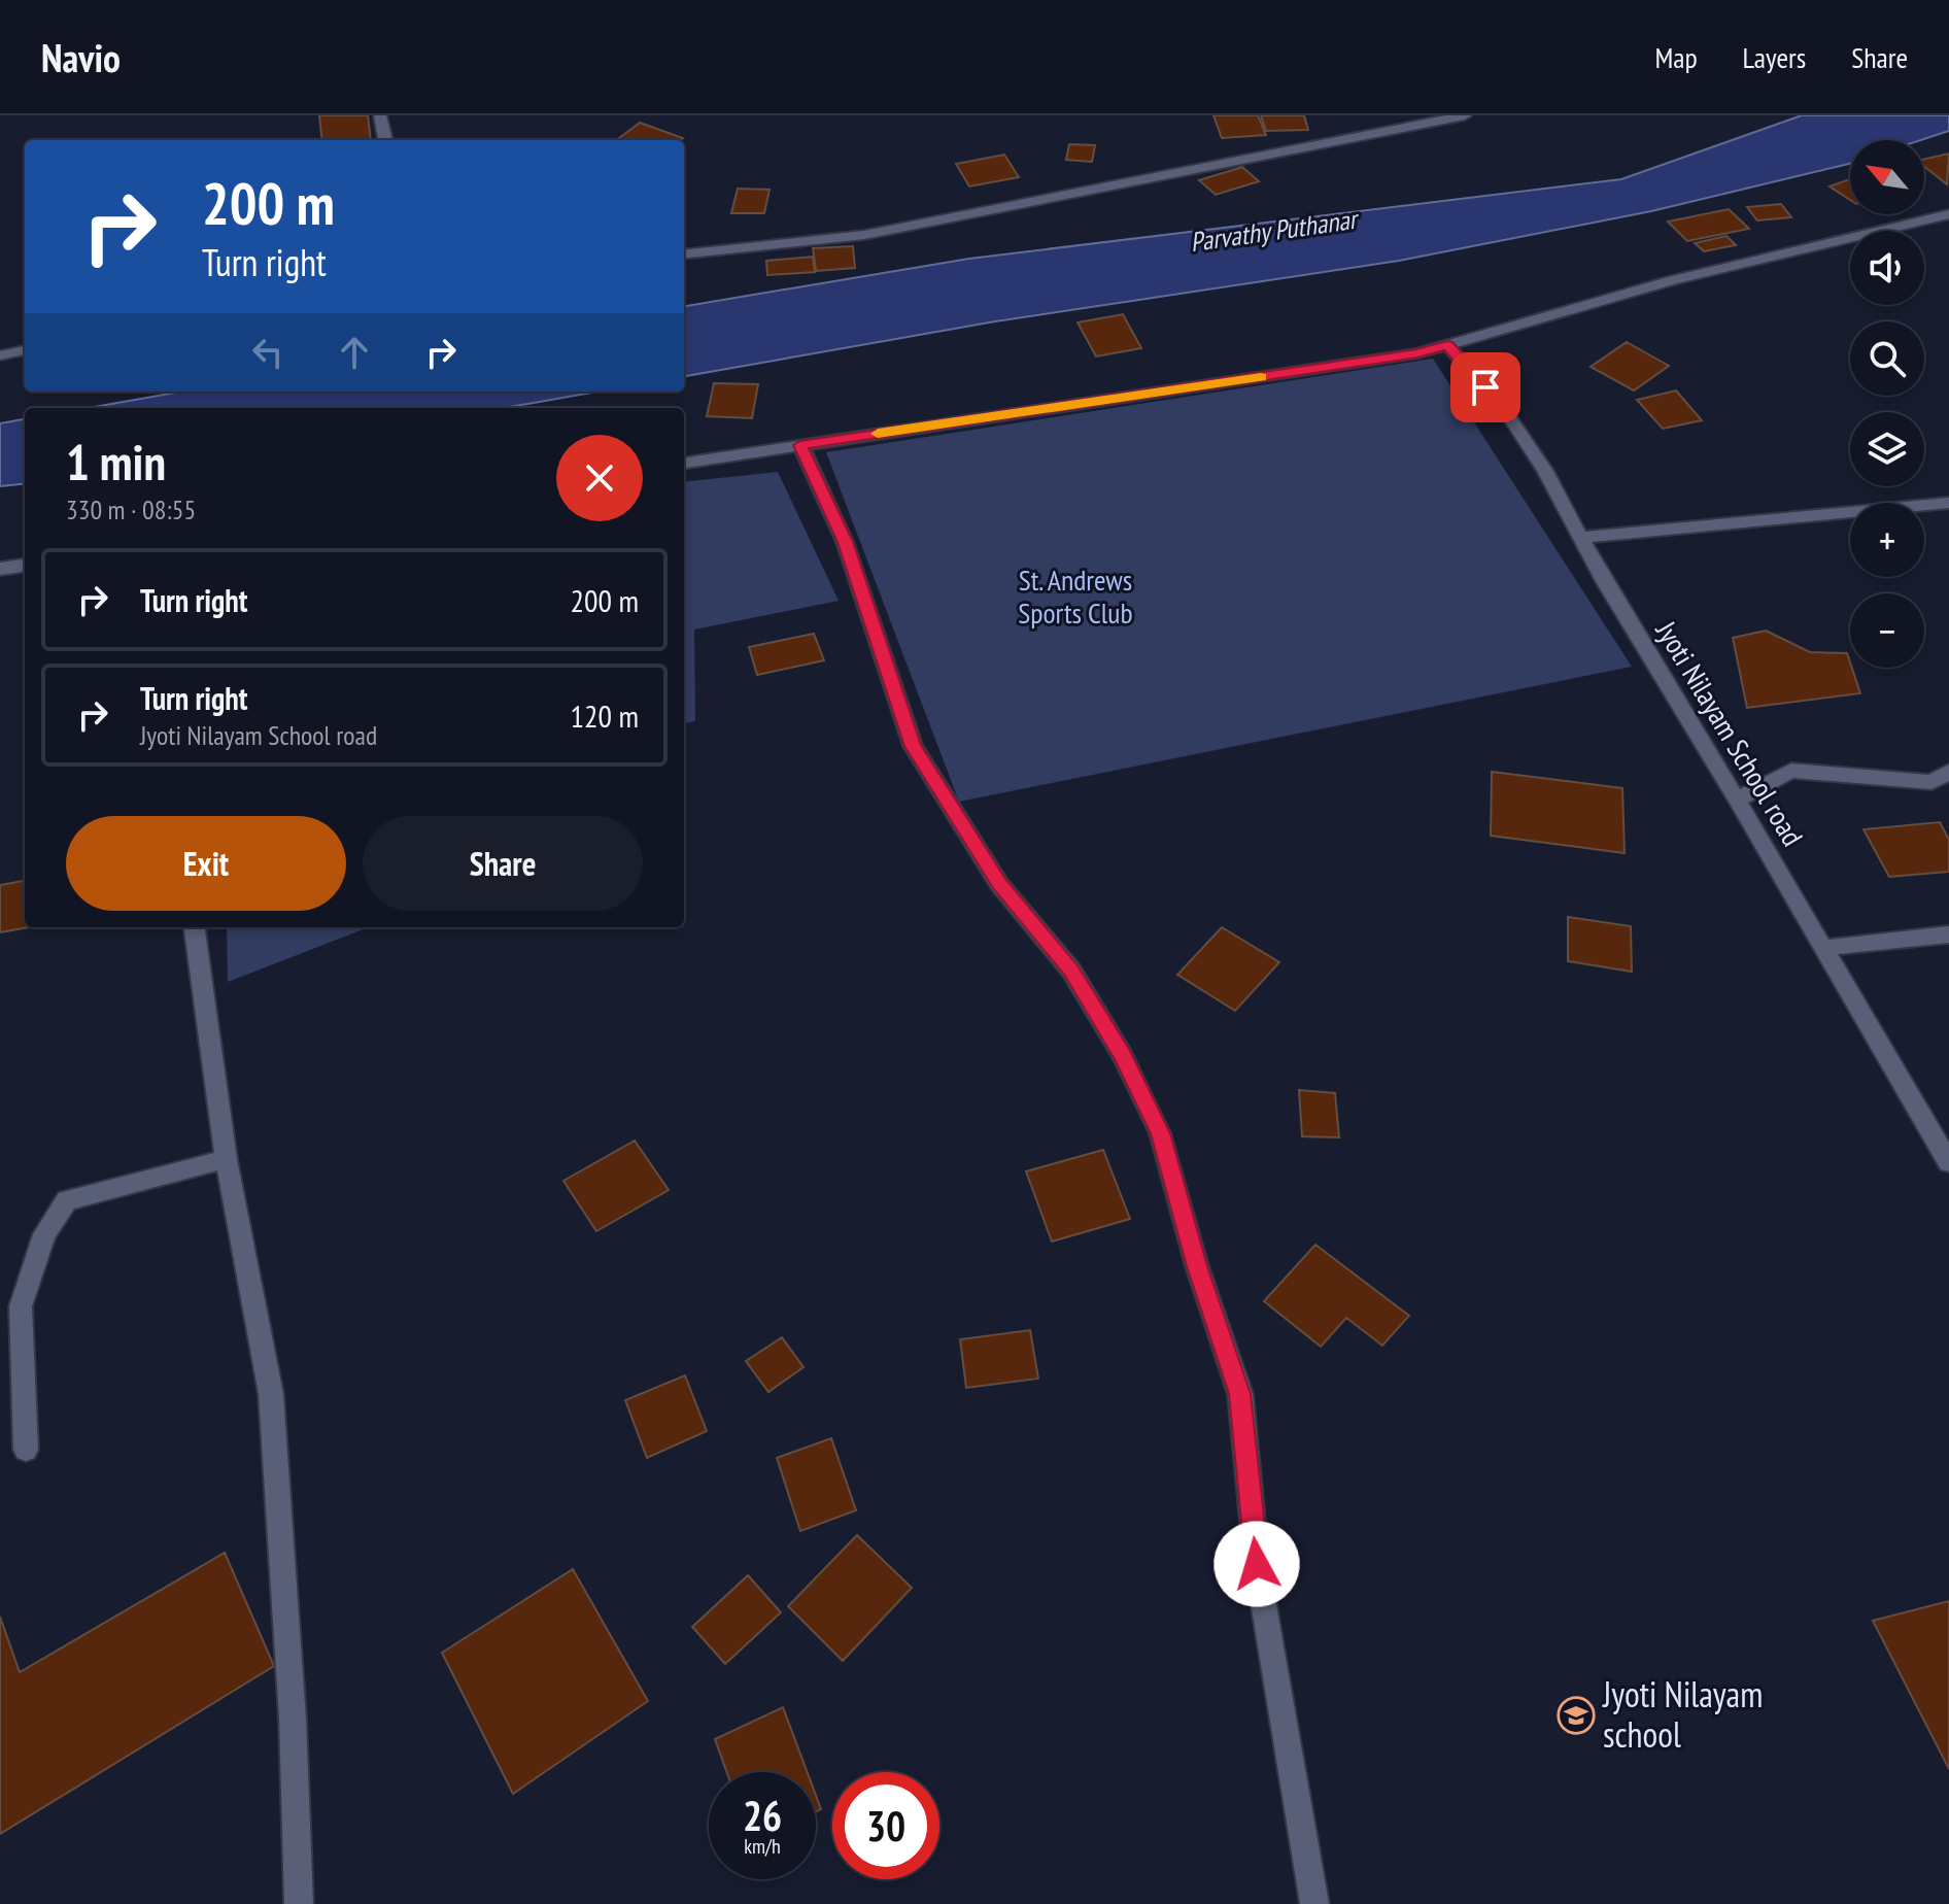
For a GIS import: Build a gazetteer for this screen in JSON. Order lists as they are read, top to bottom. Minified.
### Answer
{"streets":{"street":["Jyoti Nilayam School road"]},"water":["Parvathy Puthanar"],"parks":["St. Andrews Sports Club"],"places":{"school or university":["Jyoti Nilayam school"]},"north":"top left","page":{"header":"Navio","nav":["Map","Layers","Share"],"map_buttons":["+","−"],"turn":["200 m","Turn right"],"heading":["1 min","330 m · 08:55"],"list":[{"name":"Turn right","value":"200 m"},{"name":"Turn right","note":"Jyoti Nilayam School road","value":"120 m"}],"buttons":["Exit","Share"],"speed":"26 km/h","limit":"30"}}
